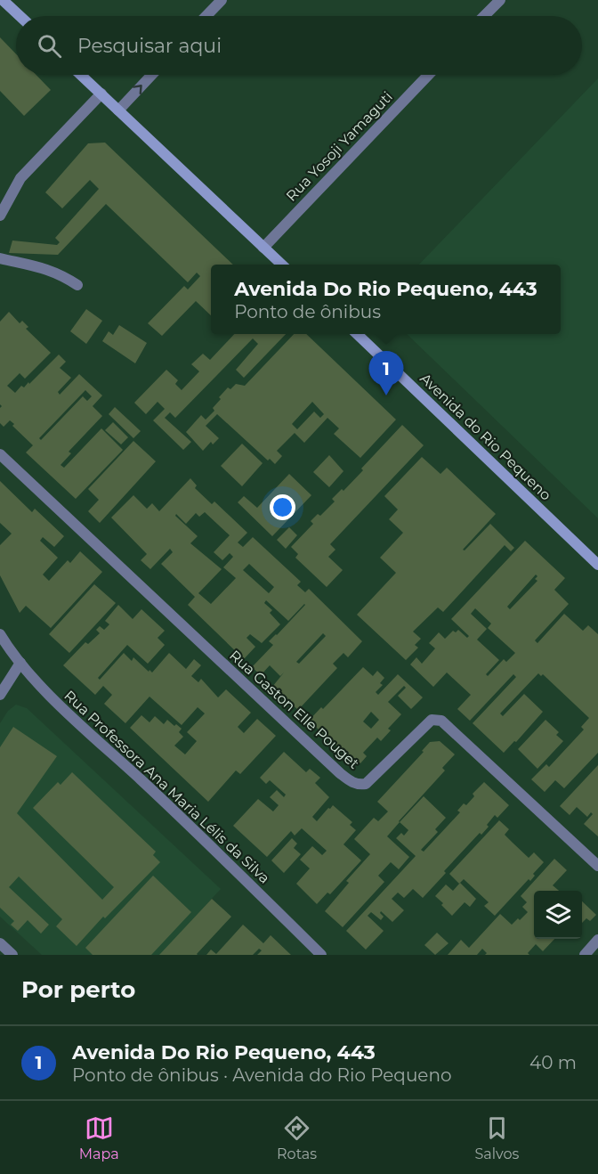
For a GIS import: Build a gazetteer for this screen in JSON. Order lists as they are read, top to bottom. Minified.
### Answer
{"streets":{"main road":["Avenida do Rio Pequeno"],"street":["Rua Yosoji Yamaguti","Rua Gaston Elle Pouget","Rua Professora Ana Maria Lélis da Silva"]},"page":{"search":"Pesquisar aqui","popup":["Avenida Do Rio Pequeno, 443","Ponto de ônibus"],"pins":"1","heading":"Por perto","list":[{"mark":"1","name":"Avenida Do Rio Pequeno, 443","note":"Ponto de ônibus · Avenida do Rio Pequeno","value":"40 m"}],"nav":["Mapa","Rotas","Salvos"]}}
